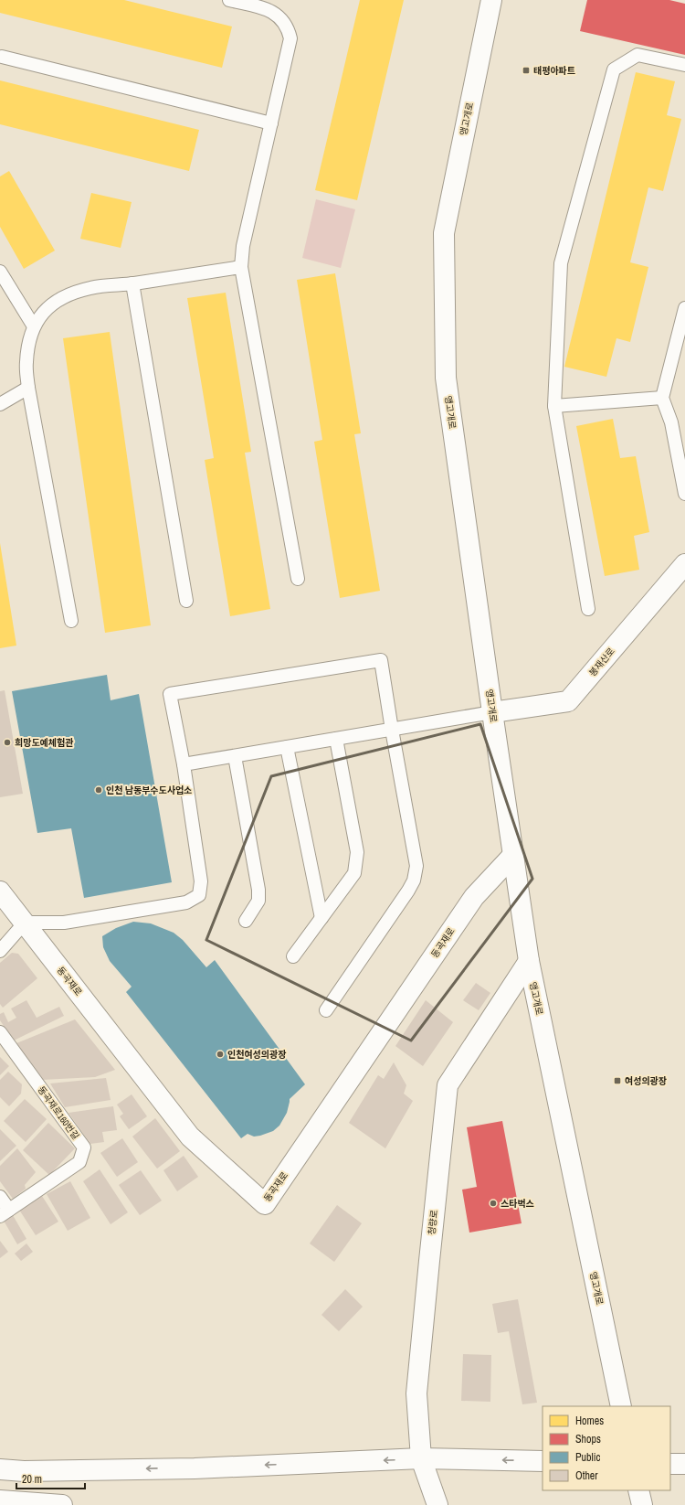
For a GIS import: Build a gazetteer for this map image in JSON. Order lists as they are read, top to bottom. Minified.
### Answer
{"streets":{"street":["앵고개로","봉재산로","동곡재로","청량로"],"lane":["동곡재로160번길"]},"crossings":[["앵고개로","봉재산로"],["앵고개로","동곡재로"],["앵고개로","청량로"]],"places":{"transit":["태평아파트","여성의광장"],"other":["희망도예체험관","인천 남동부수도사업소","인천여성의광장","스타벅스"]},"legend":["Homes","Shops","Public","Other"],"scale_bar":"20 m"}
